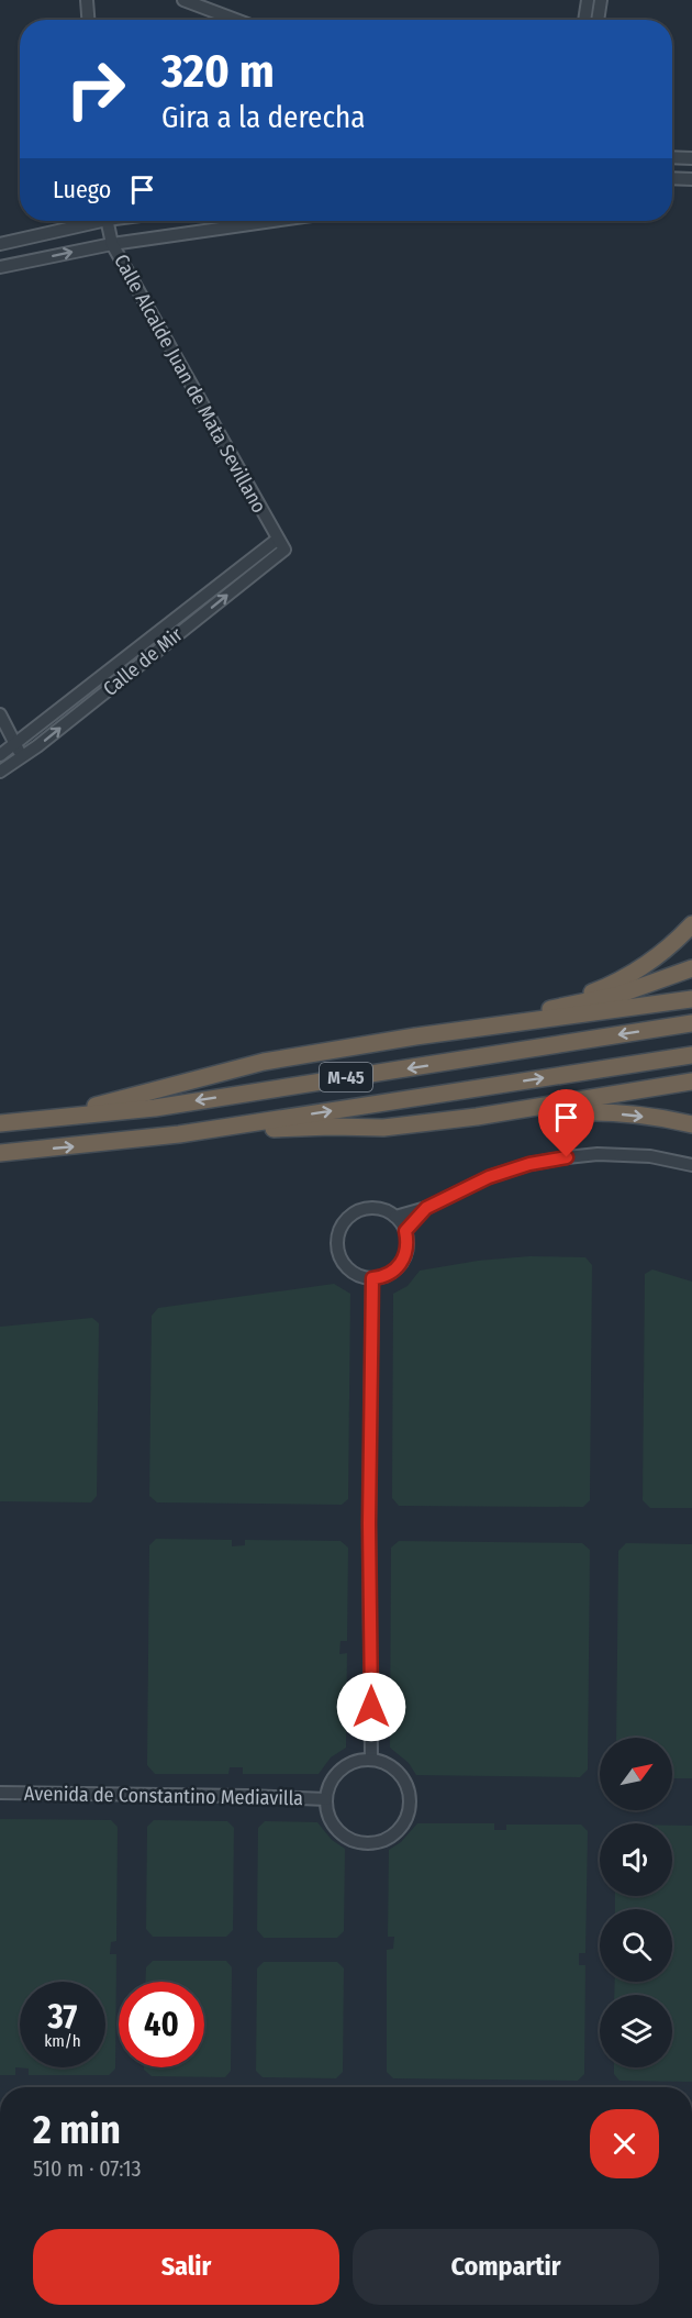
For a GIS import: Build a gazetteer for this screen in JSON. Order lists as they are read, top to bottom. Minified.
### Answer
{"streets":{"highway":["M-45"],"street":["Calle Alcalde Juan de Mata Sevillano","Calle de Mir","Avenida de Constantino Mediavilla"]},"crossings":[["Calle Alcalde Juan de Mata Sevillano","Calle de Mir"]],"north":"top right","page":{"turn":["320 m","Gira a la derecha"],"then":"Luego","speed":"37 km/h","limit":"40","heading":["2 min","510 m · 07:13"],"buttons":["Salir","Compartir"]}}
